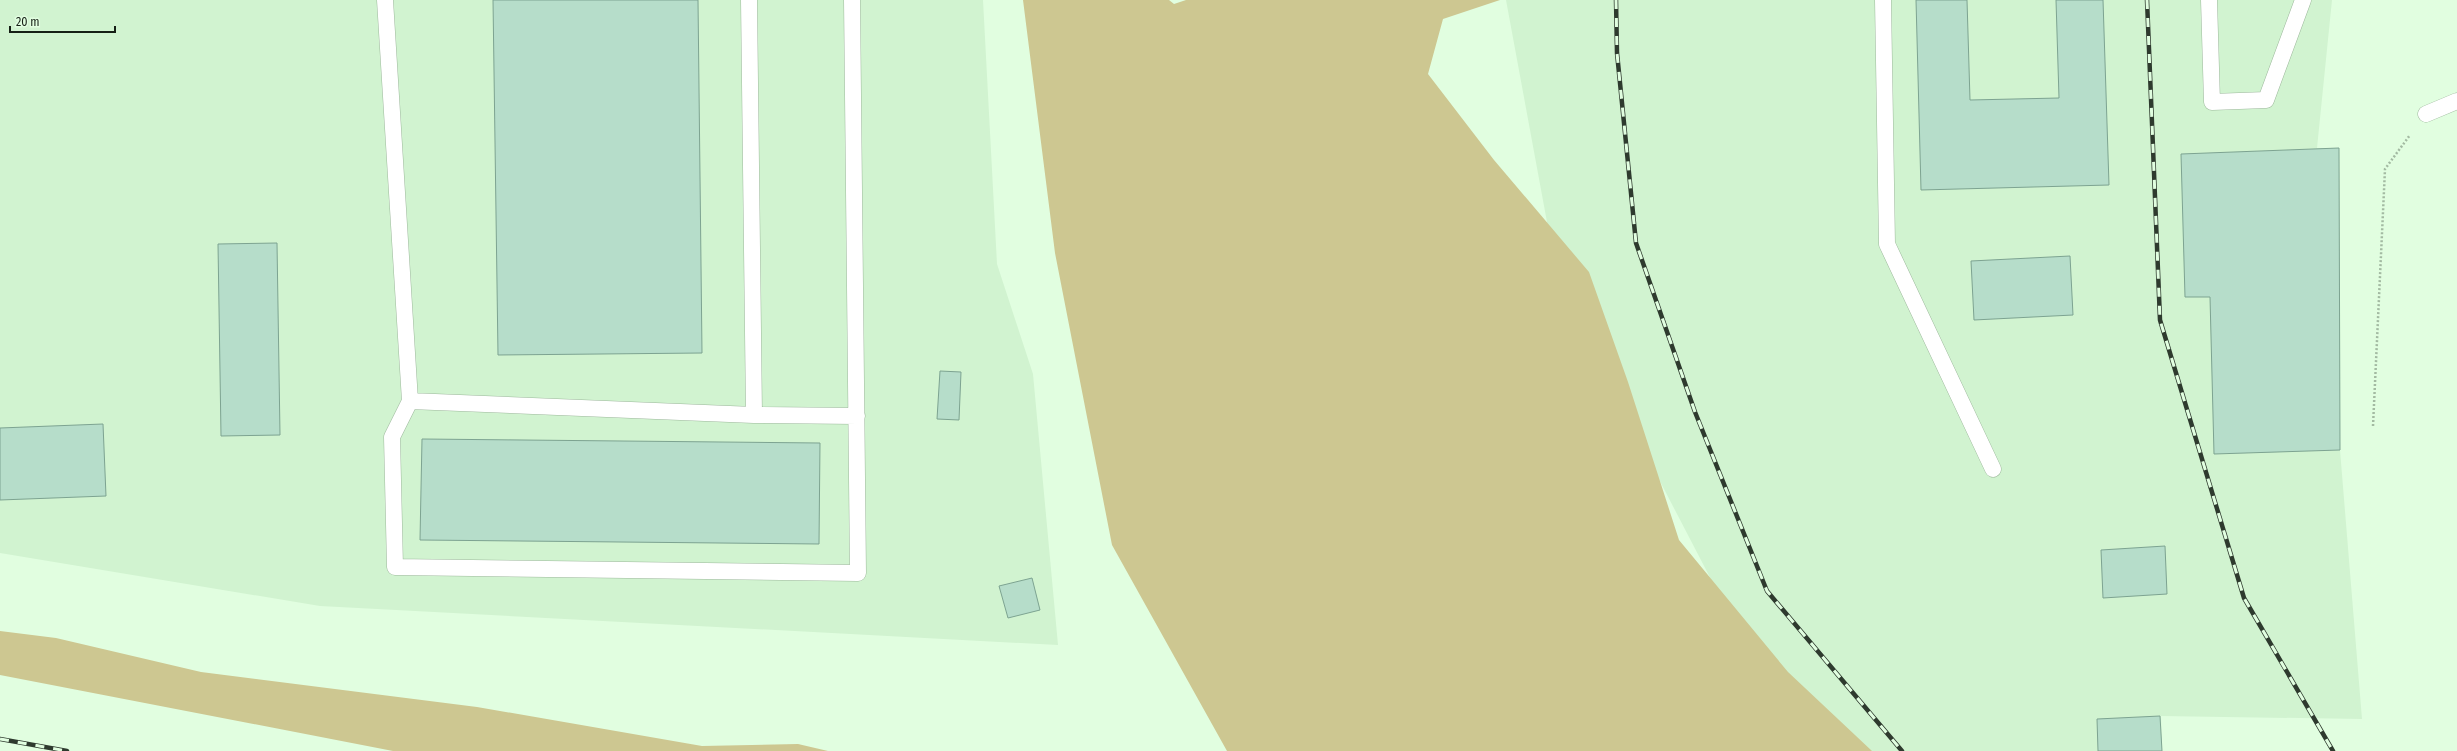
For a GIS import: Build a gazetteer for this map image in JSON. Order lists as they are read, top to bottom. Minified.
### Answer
{"scale_bar":"20 m"}
